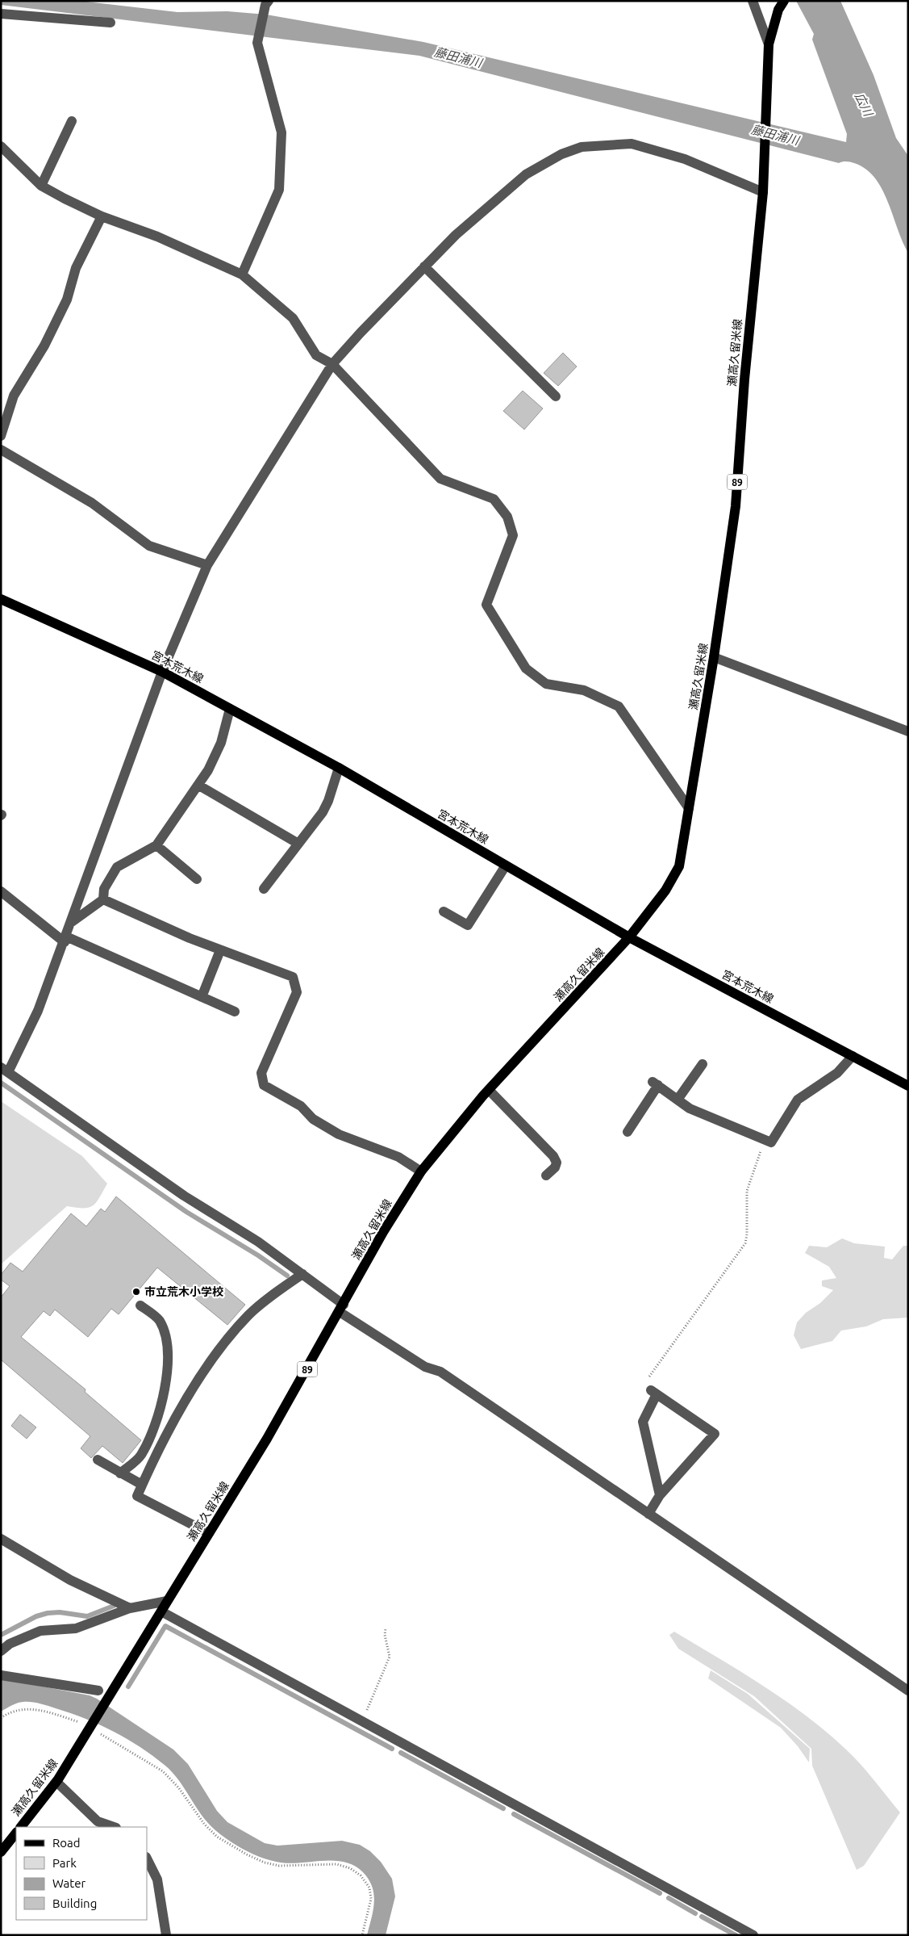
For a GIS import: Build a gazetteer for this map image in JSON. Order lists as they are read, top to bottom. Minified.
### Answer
{"streets":{"main road":["瀬高久留米線","89","宮本荒木線"]},"crossings":[["瀬高久留米線","宮本荒木線"]],"water":["藤田浦川","広川"],"places":["市立荒木小学校"],"legend":["Road","Park","Water","Building"]}
